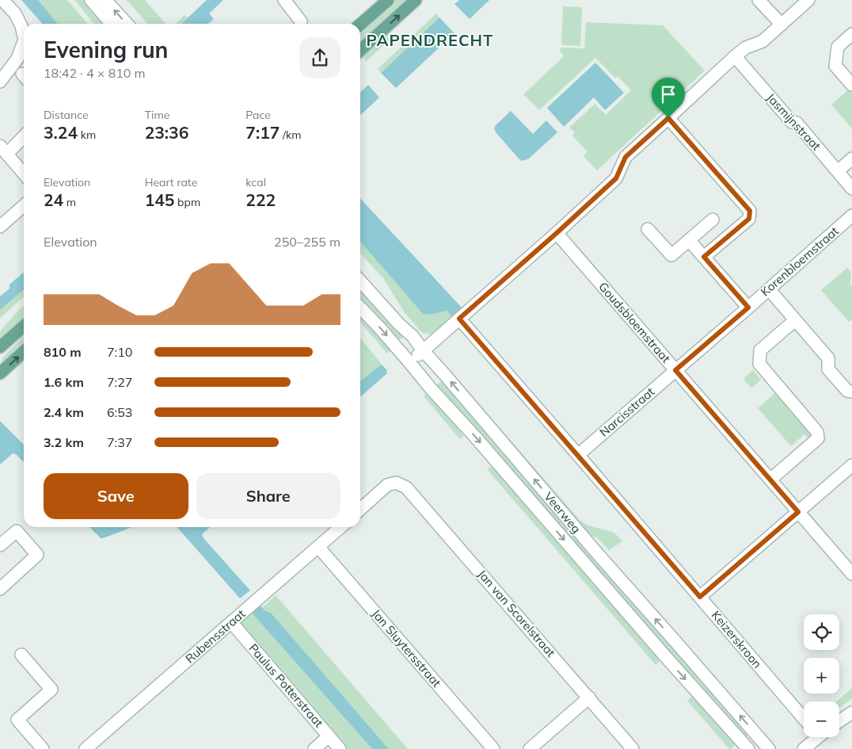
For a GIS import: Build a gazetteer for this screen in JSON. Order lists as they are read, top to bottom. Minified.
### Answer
{"streets":{"street":["Jasmijnstraat","Korenbloemstraat","Goudsbloemstraat","Narcisstraat","Veerweg","Jan van Scorelstraat","Rubensstraat","Keizerskroon","Jan Sluytersstraat","Paulus Potterstraat"]},"crossings":[["Korenbloemstraat","Goudsbloemstraat"],["Korenbloemstraat","Narcisstraat"],["Goudsbloemstraat","Narcisstraat"],["Narcisstraat","Keizerskroon"],["Rubensstraat","Jan Sluytersstraat"],["Rubensstraat","Paulus Potterstraat"]],"districts":["PAPENDRECHT"],"page":{"heading":["Evening run","18:42 · 4 × 810 m"],"stats":[["Distance","3.24 km"],["Time","23:36"],["Pace","7:17 /km"],["Elevation","24 m"],["Heart rate","145 bpm"],["kcal","222"]],"chart":["Elevation","250–255 m"],"list":[{"name":"810 m","note":"7:10"},{"name":"1.6 km","note":"7:27"},{"name":"2.4 km","note":"6:53"},{"name":"3.2 km","note":"7:37"}],"buttons":["Save","Share"],"map_buttons":["+","−"]}}
